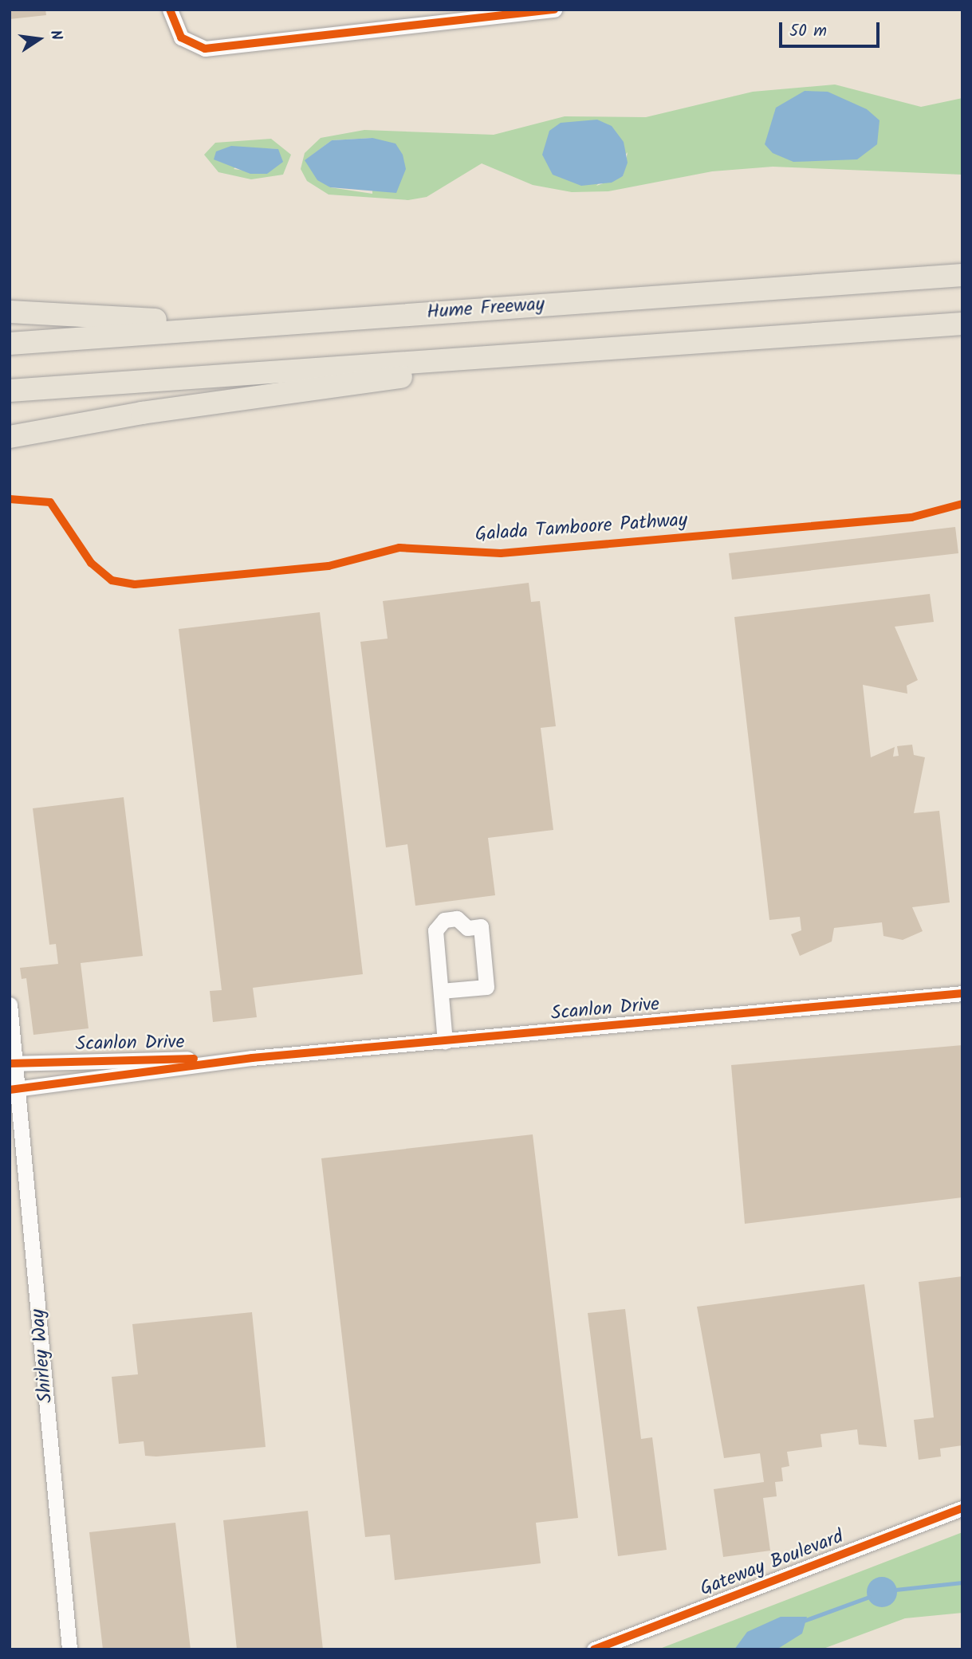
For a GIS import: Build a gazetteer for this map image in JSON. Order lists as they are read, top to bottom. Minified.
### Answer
{"streets":{"highway":["Hume Freeway"],"street":["Scanlon Drive","Shirley Way","Gateway Boulevard"],"cycle path":["Galada Tamboore Pathway"]},"crossings":[["Scanlon Drive","Shirley Way"]],"scale_bar":"50 m","north":"right"}
